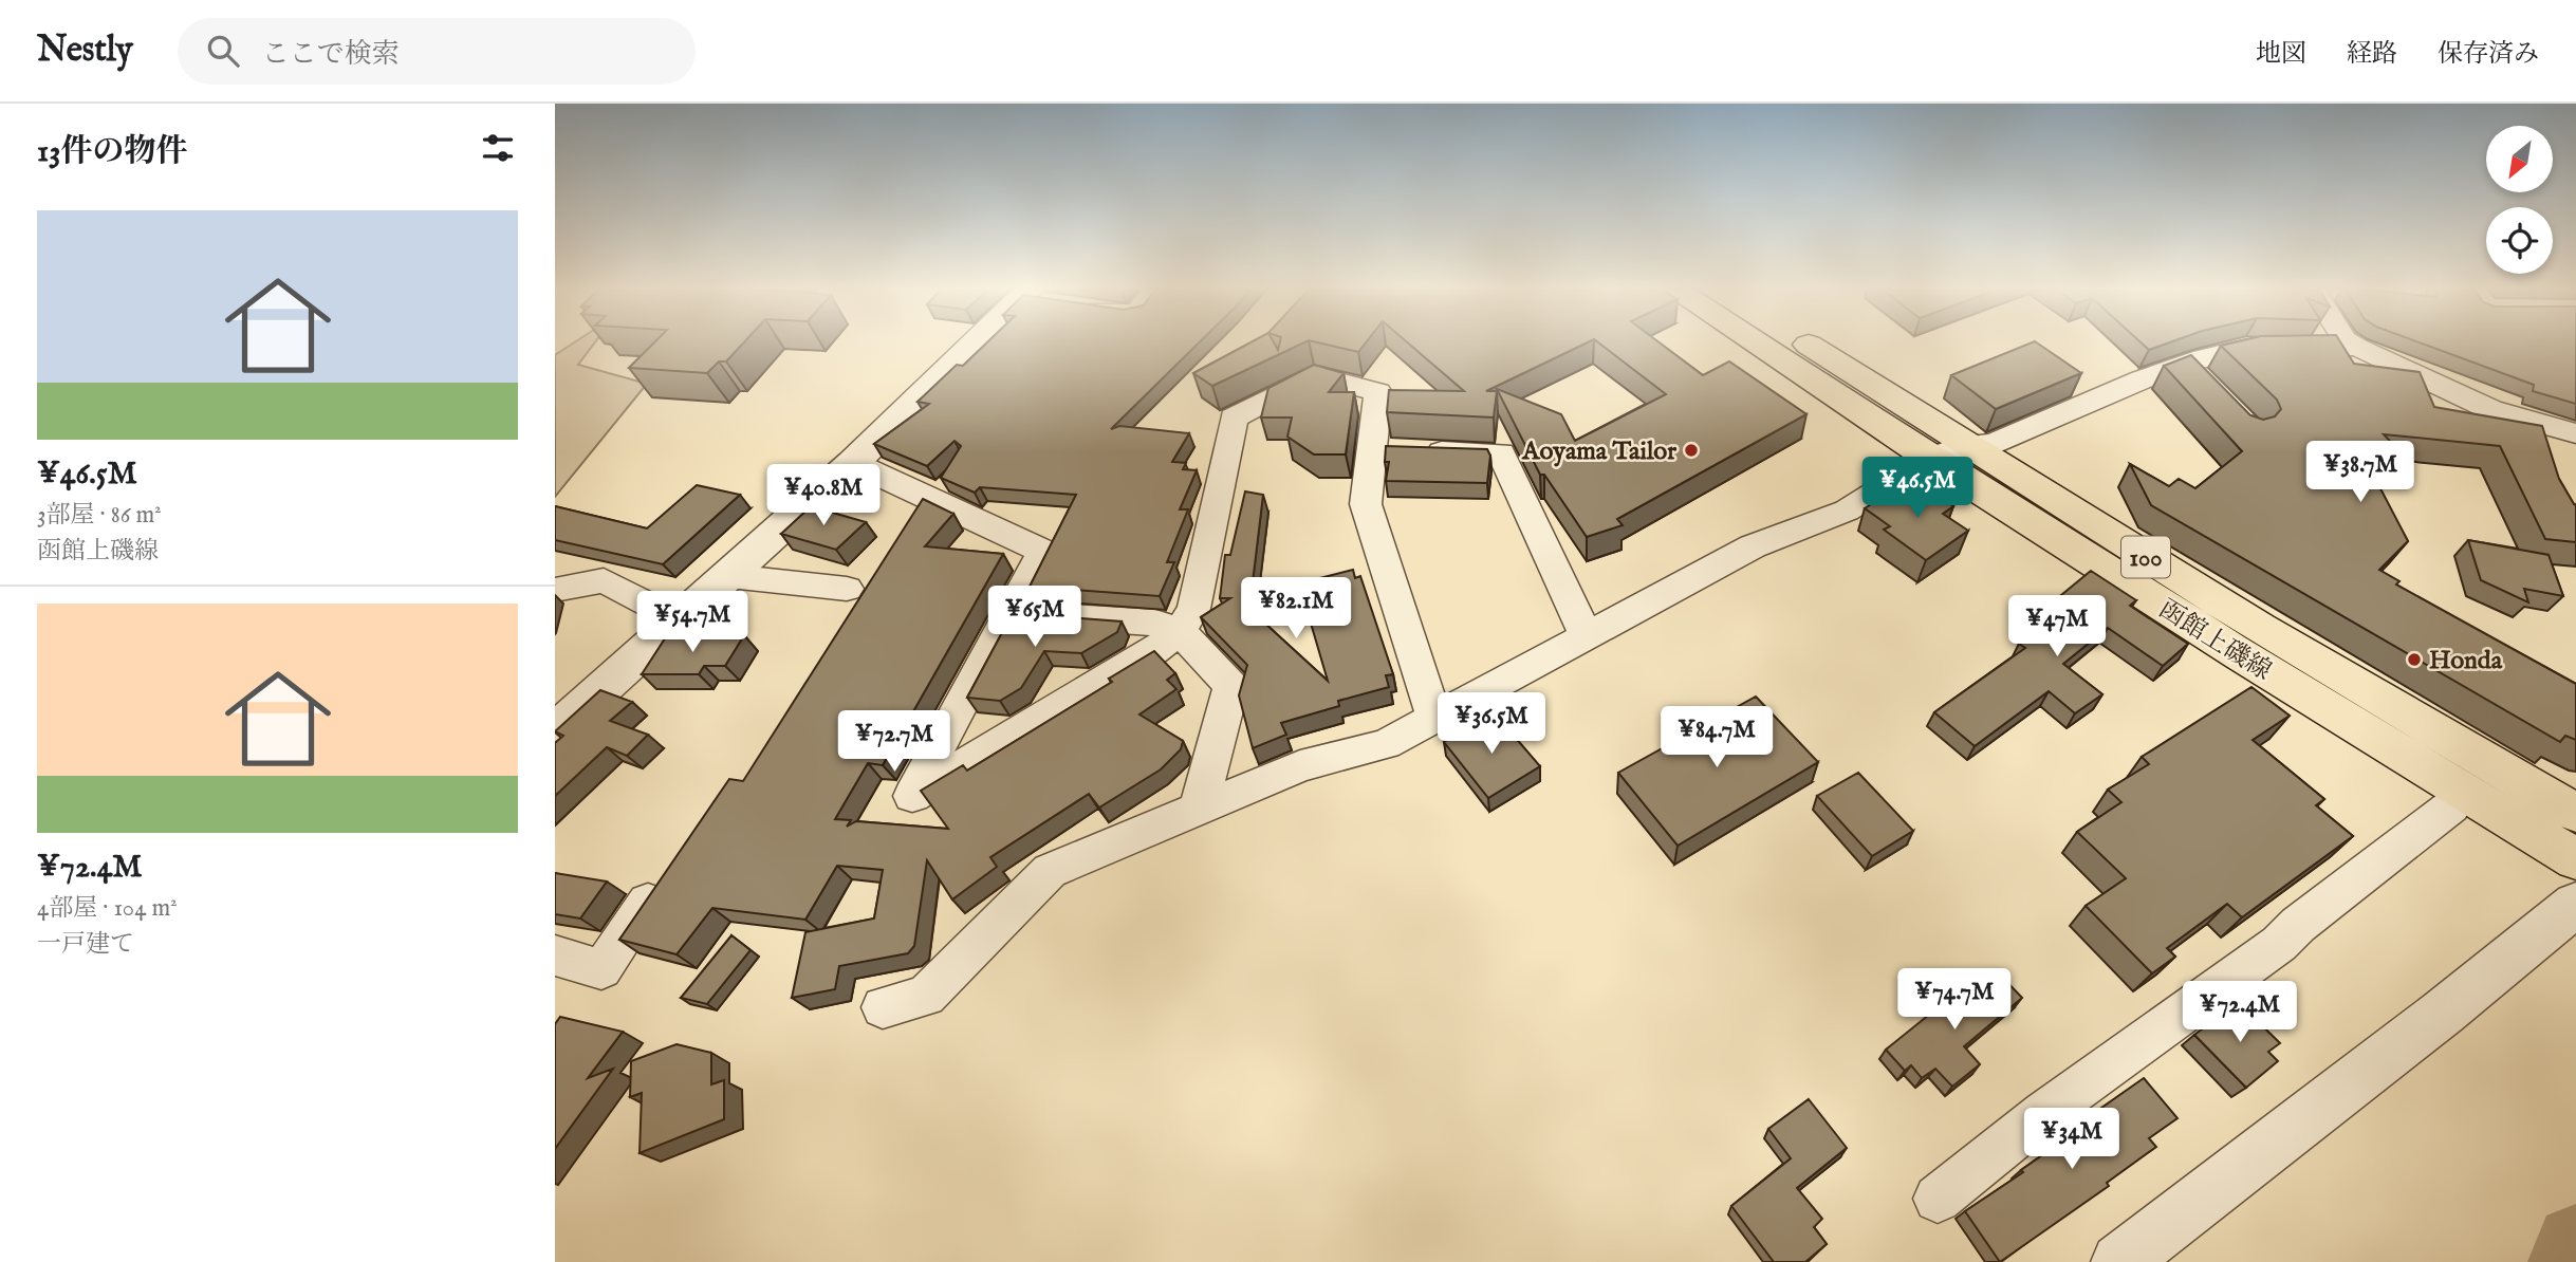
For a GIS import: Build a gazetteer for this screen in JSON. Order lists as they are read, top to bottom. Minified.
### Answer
{"streets":{"main road":["100","函館上磯線"]},"places":["Aoyama Tailor","Honda"],"north":"bottom left","page":{"header":"Nestly","search":"ここで検索","nav":["地図","経路","保存済み"],"heading":"13件の物件","list":[{"name":"¥46.5M","note":"3部屋 · 86 m² · 函館上磯線"},{"name":"¥72.4M","note":"4部屋 · 104 m² · 一戸建て"}],"price":["¥38.7M","¥46.5M","¥40.8M","¥82.1M","¥65M","¥54.7M","¥47M","¥36.5M","¥84.7M","¥72.7M","¥74.7M","¥72.4M","¥34M"]}}
